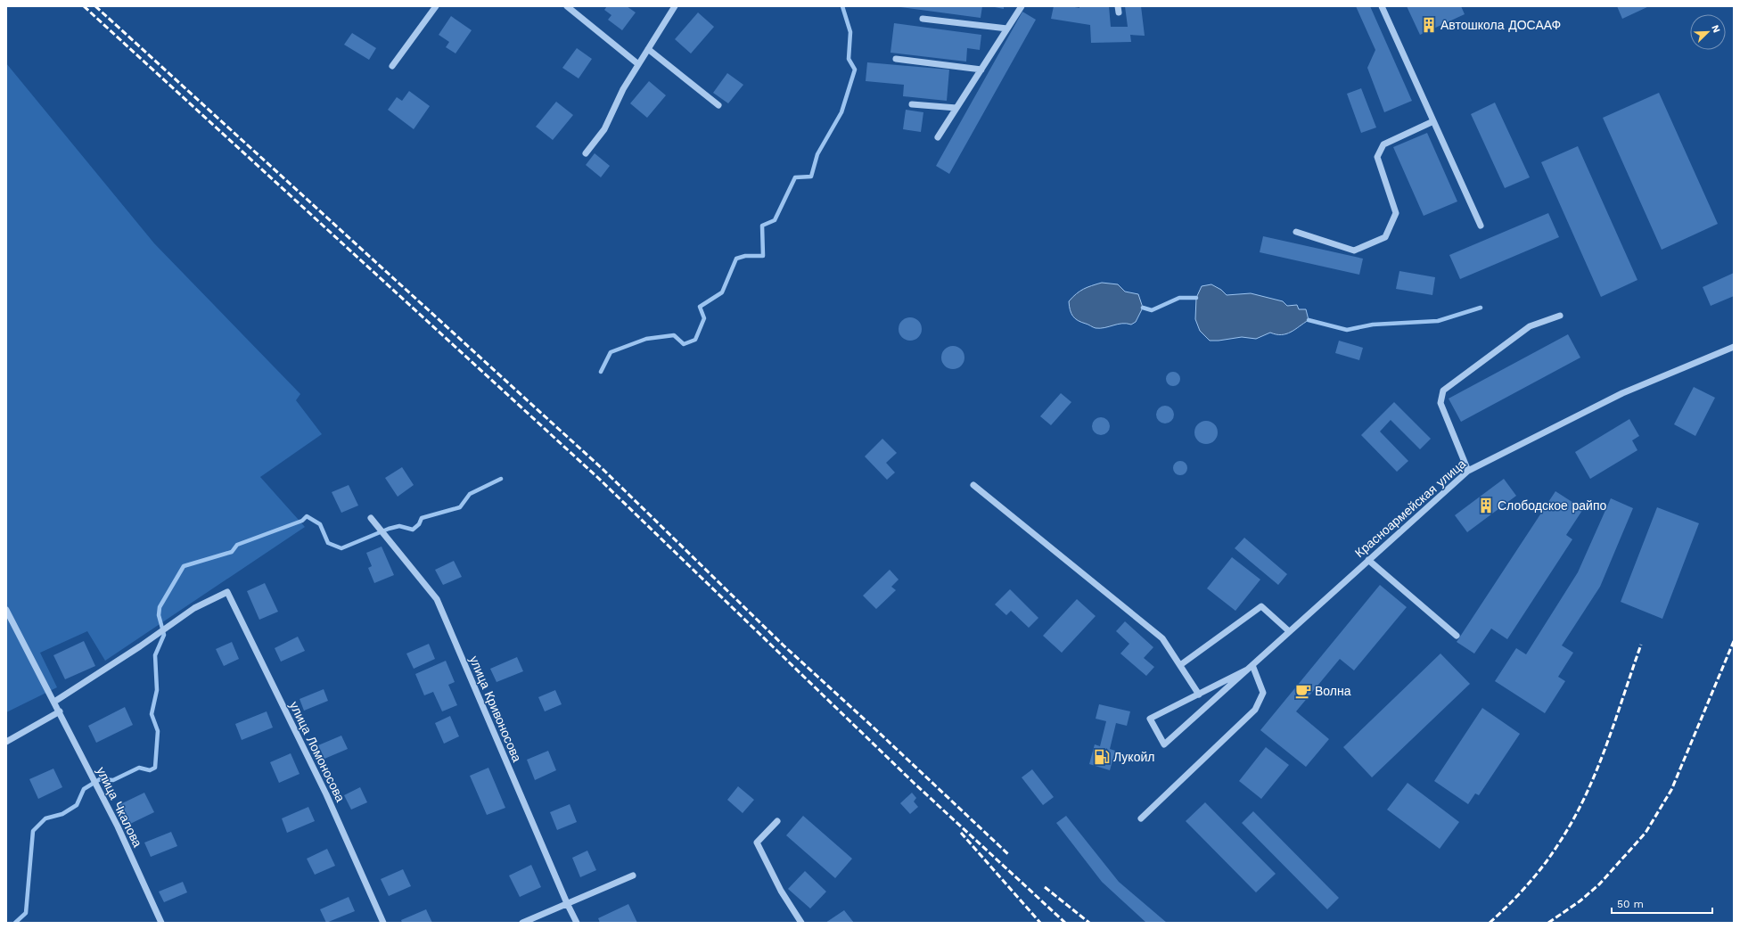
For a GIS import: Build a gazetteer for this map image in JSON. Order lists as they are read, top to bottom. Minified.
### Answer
{"streets":{"street":["Красноармейская улица","улица Кривоносова","улица Ломоносова","улица Чкалова"]},"crossings":[["улица Ломоносова","улица Чкалова"]],"places":{"building":["Автошкола ДОСААФ","Слободское райпо"],"cafe":["Волна"],"fuel station":["Лукойл"]},"scale_bar":"50 m","north":"top right"}
